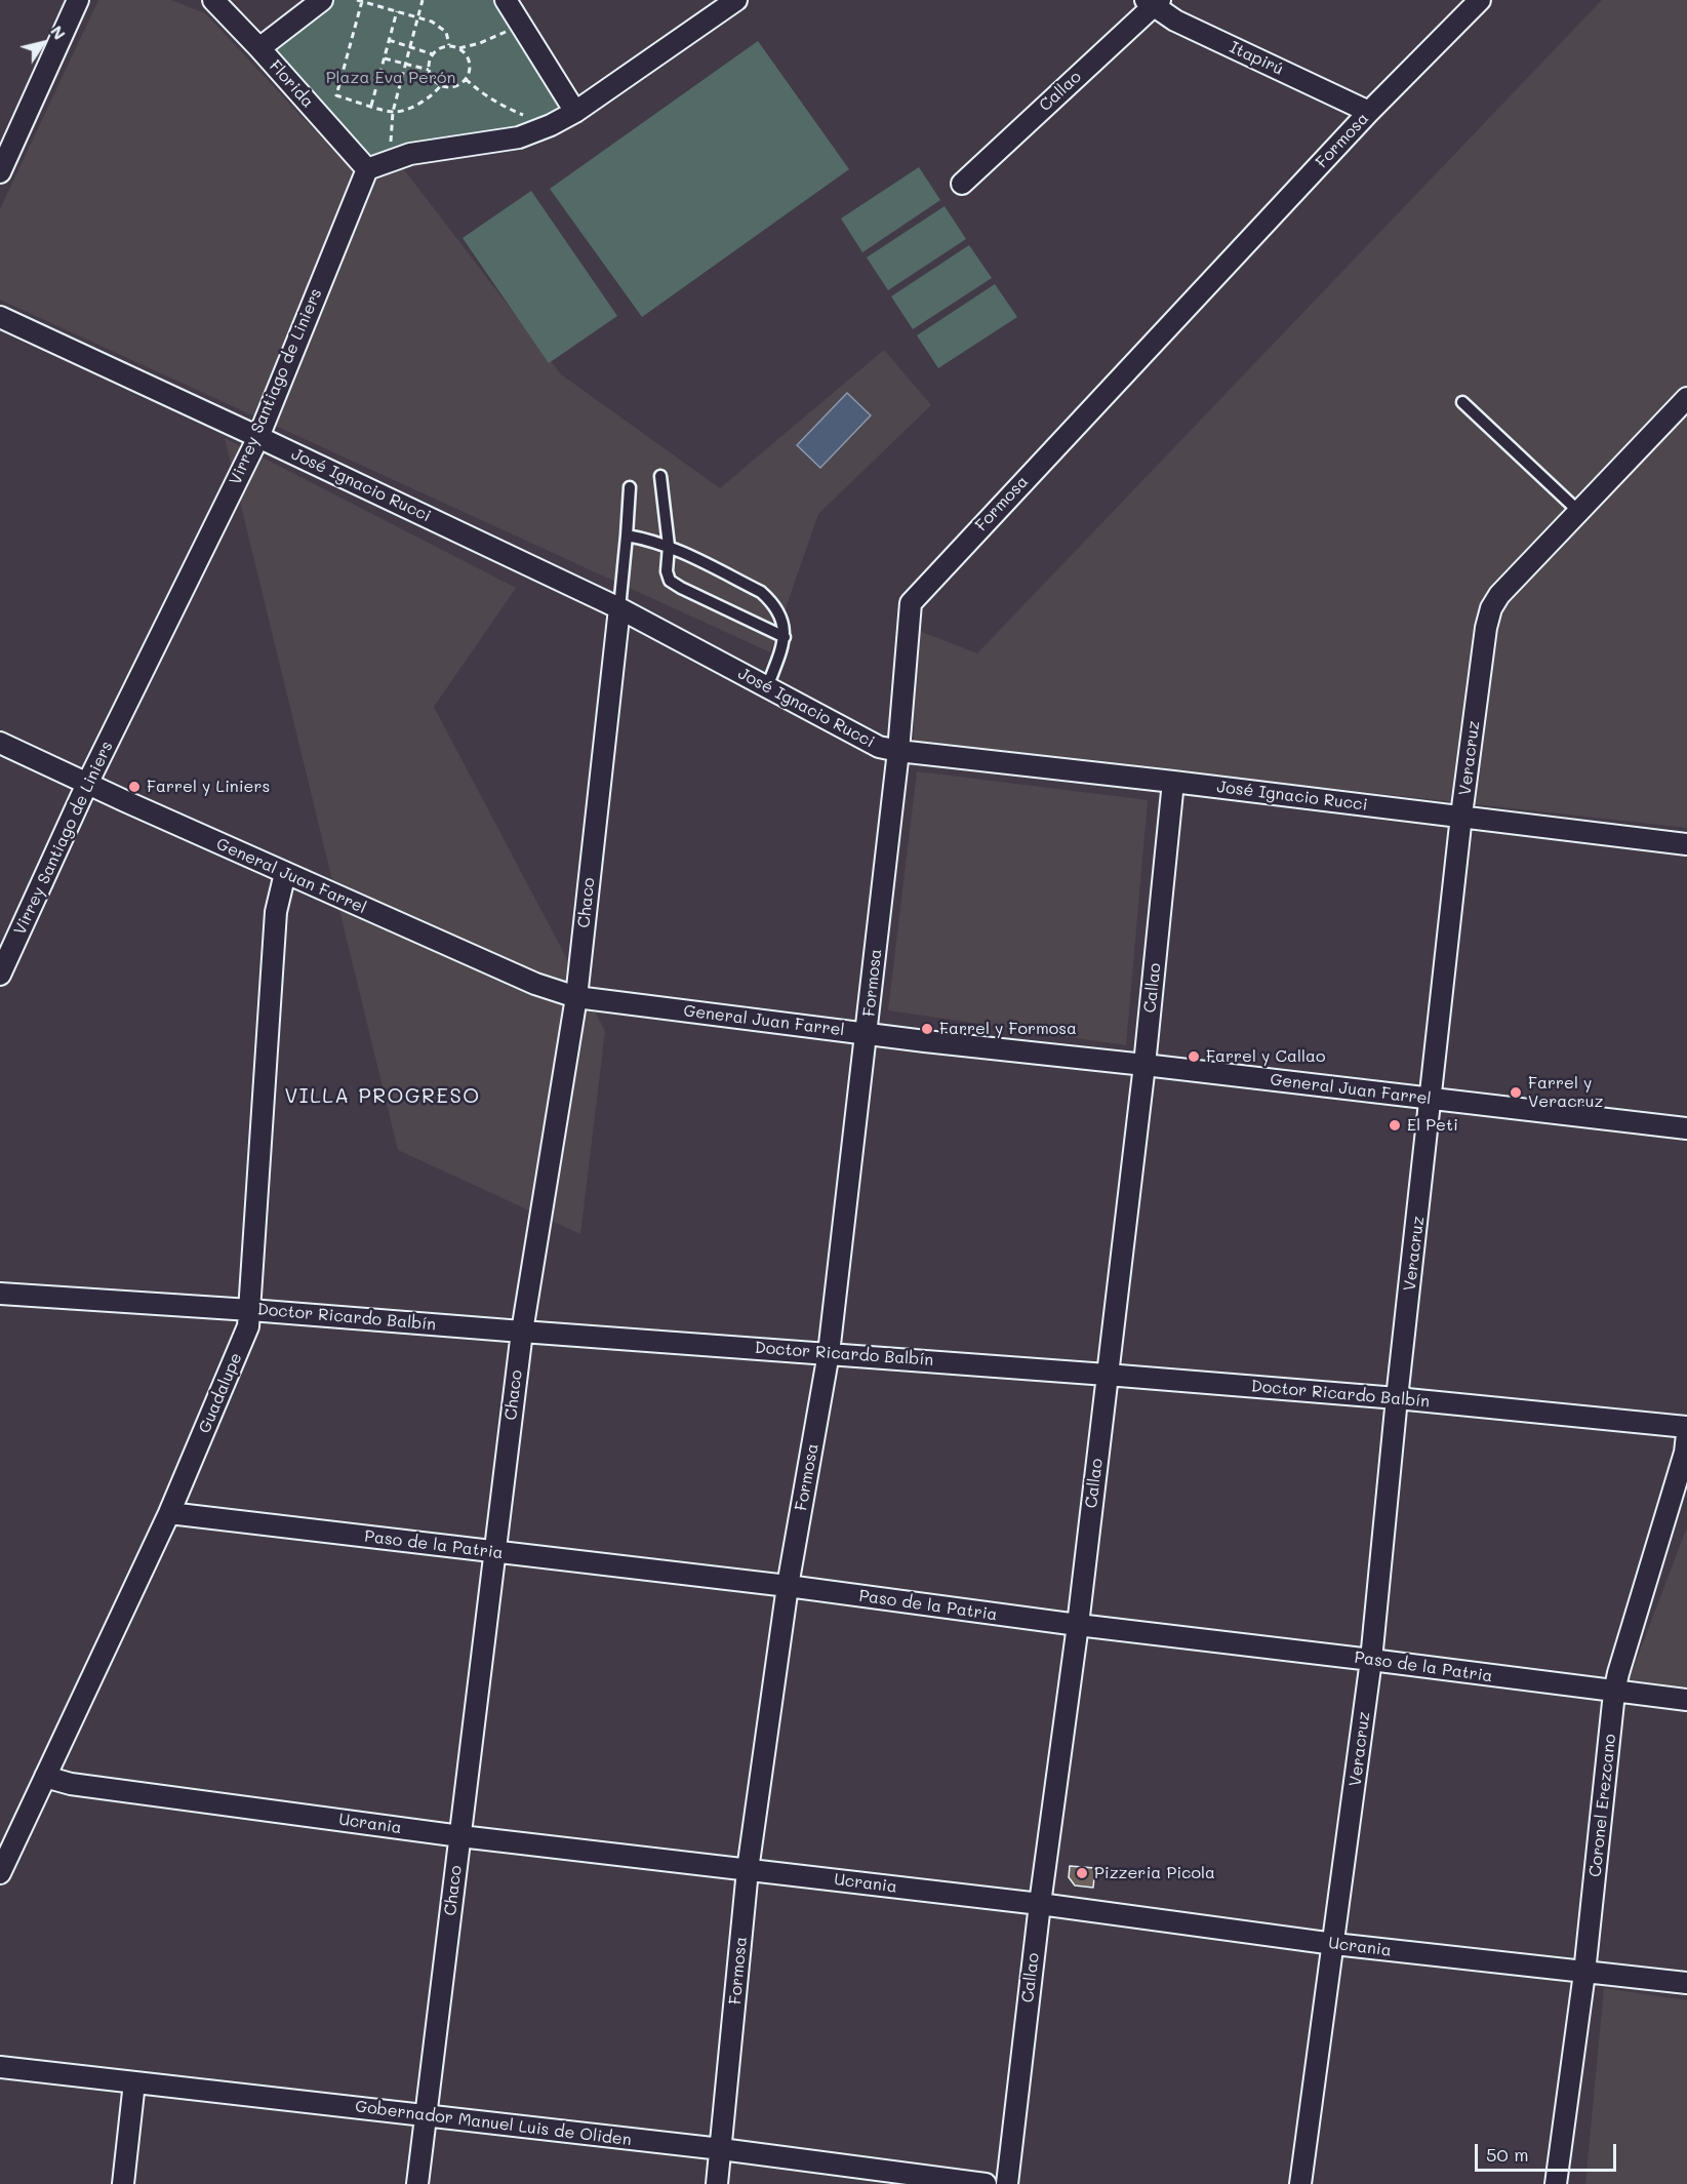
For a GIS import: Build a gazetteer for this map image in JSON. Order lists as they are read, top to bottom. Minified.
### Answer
{"streets":{"street":["Itapirú","Florida","Callao","Formosa","Virrey Santiago de Liniers","José Ignacio Rucci","Veracruz","General Juan Farrel","Chaco","Doctor Ricardo Balbín","Guadalupe","Paso de la Patria","Coronel Erezcano","Ucrania","Gobernador Manuel Luis de Oliden"]},"crossings":[["Itapirú","Callao"],["Itapirú","Formosa"],["Florida","Virrey Santiago de Liniers"],["Callao","José Ignacio Rucci"],["Callao","General Juan Farrel"],["Callao","Doctor Ricardo Balbín"],["Callao","Paso de la Patria"],["Callao","Ucrania"],["Formosa","José Ignacio Rucci"],["Formosa","General Juan Farrel"],["Formosa","Doctor Ricardo Balbín"],["Formosa","Paso de la Patria"],["Formosa","Ucrania"],["Formosa","Gobernador Manuel Luis de Oliden"],["Virrey Santiago de Liniers","José Ignacio Rucci"],["Virrey Santiago de Liniers","General Juan Farrel"],["José Ignacio Rucci","Veracruz"],["José Ignacio Rucci","Chaco"],["Veracruz","General Juan Farrel"],["Veracruz","Doctor Ricardo Balbín"],["Veracruz","Paso de la Patria"],["Veracruz","Ucrania"],["General Juan Farrel","Chaco"],["General Juan Farrel","Guadalupe"],["Chaco","Doctor Ricardo Balbín"],["Chaco","Paso de la Patria"],["Chaco","Ucrania"],["Chaco","Gobernador Manuel Luis de Oliden"],["Doctor Ricardo Balbín","Guadalupe"],["Guadalupe","Paso de la Patria"],["Guadalupe","Ucrania"],["Paso de la Patria","Coronel Erezcano"],["Coronel Erezcano","Ucrania"]],"districts":["VILLA PROGRESO"],"parks":["Plaza Eva Perón"],"places":["Farrel y Liniers","Farrel y Formosa","Farrel y Callao","Farrel y Veracruz","El Peti","Pizzeria Picola"],"scale_bar":"50 m","north":"top right"}
